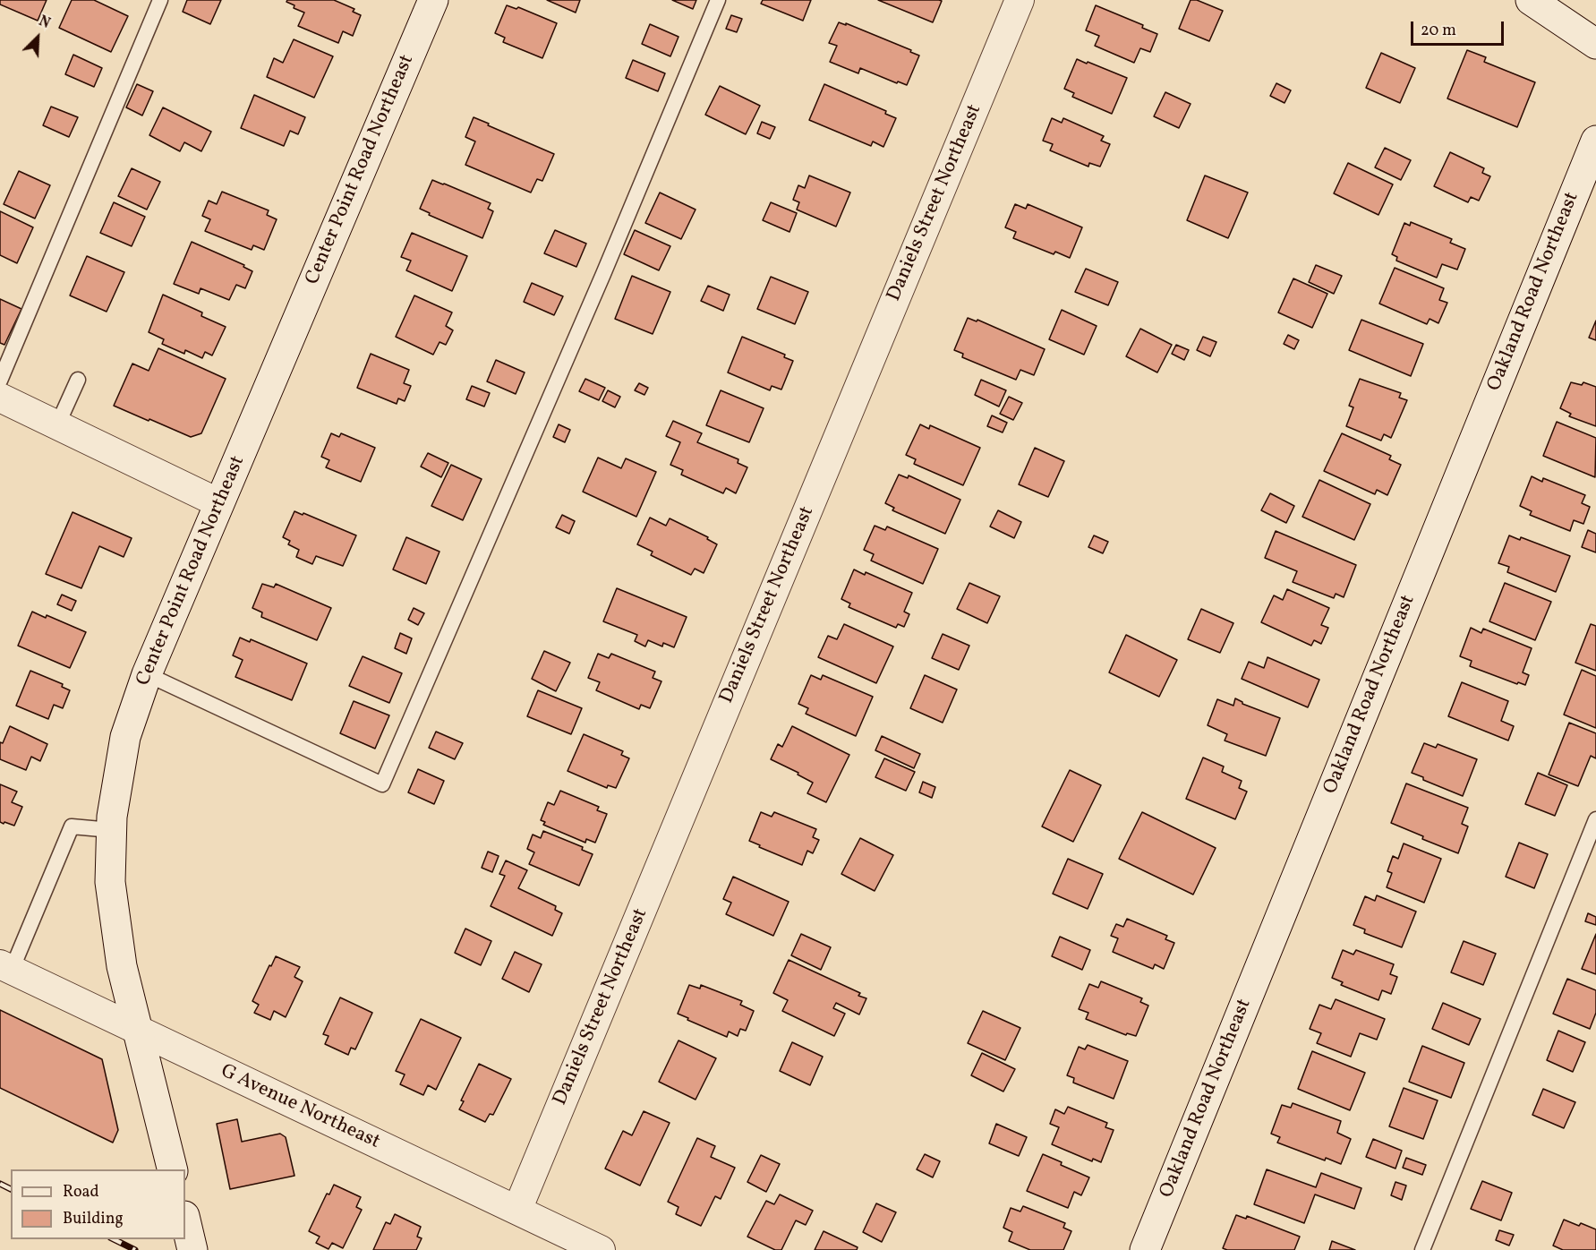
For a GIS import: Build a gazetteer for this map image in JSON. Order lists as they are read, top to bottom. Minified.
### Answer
{"streets":{"main road":["Center Point Road Northeast","Oakland Road Northeast"],"street":["Daniels Street Northeast","G Avenue Northeast"]},"crossings":[["Center Point Road Northeast","G Avenue Northeast"],["Daniels Street Northeast","G Avenue Northeast"]],"legend":["Road","Building"],"scale_bar":"20 m","north":"top right"}
